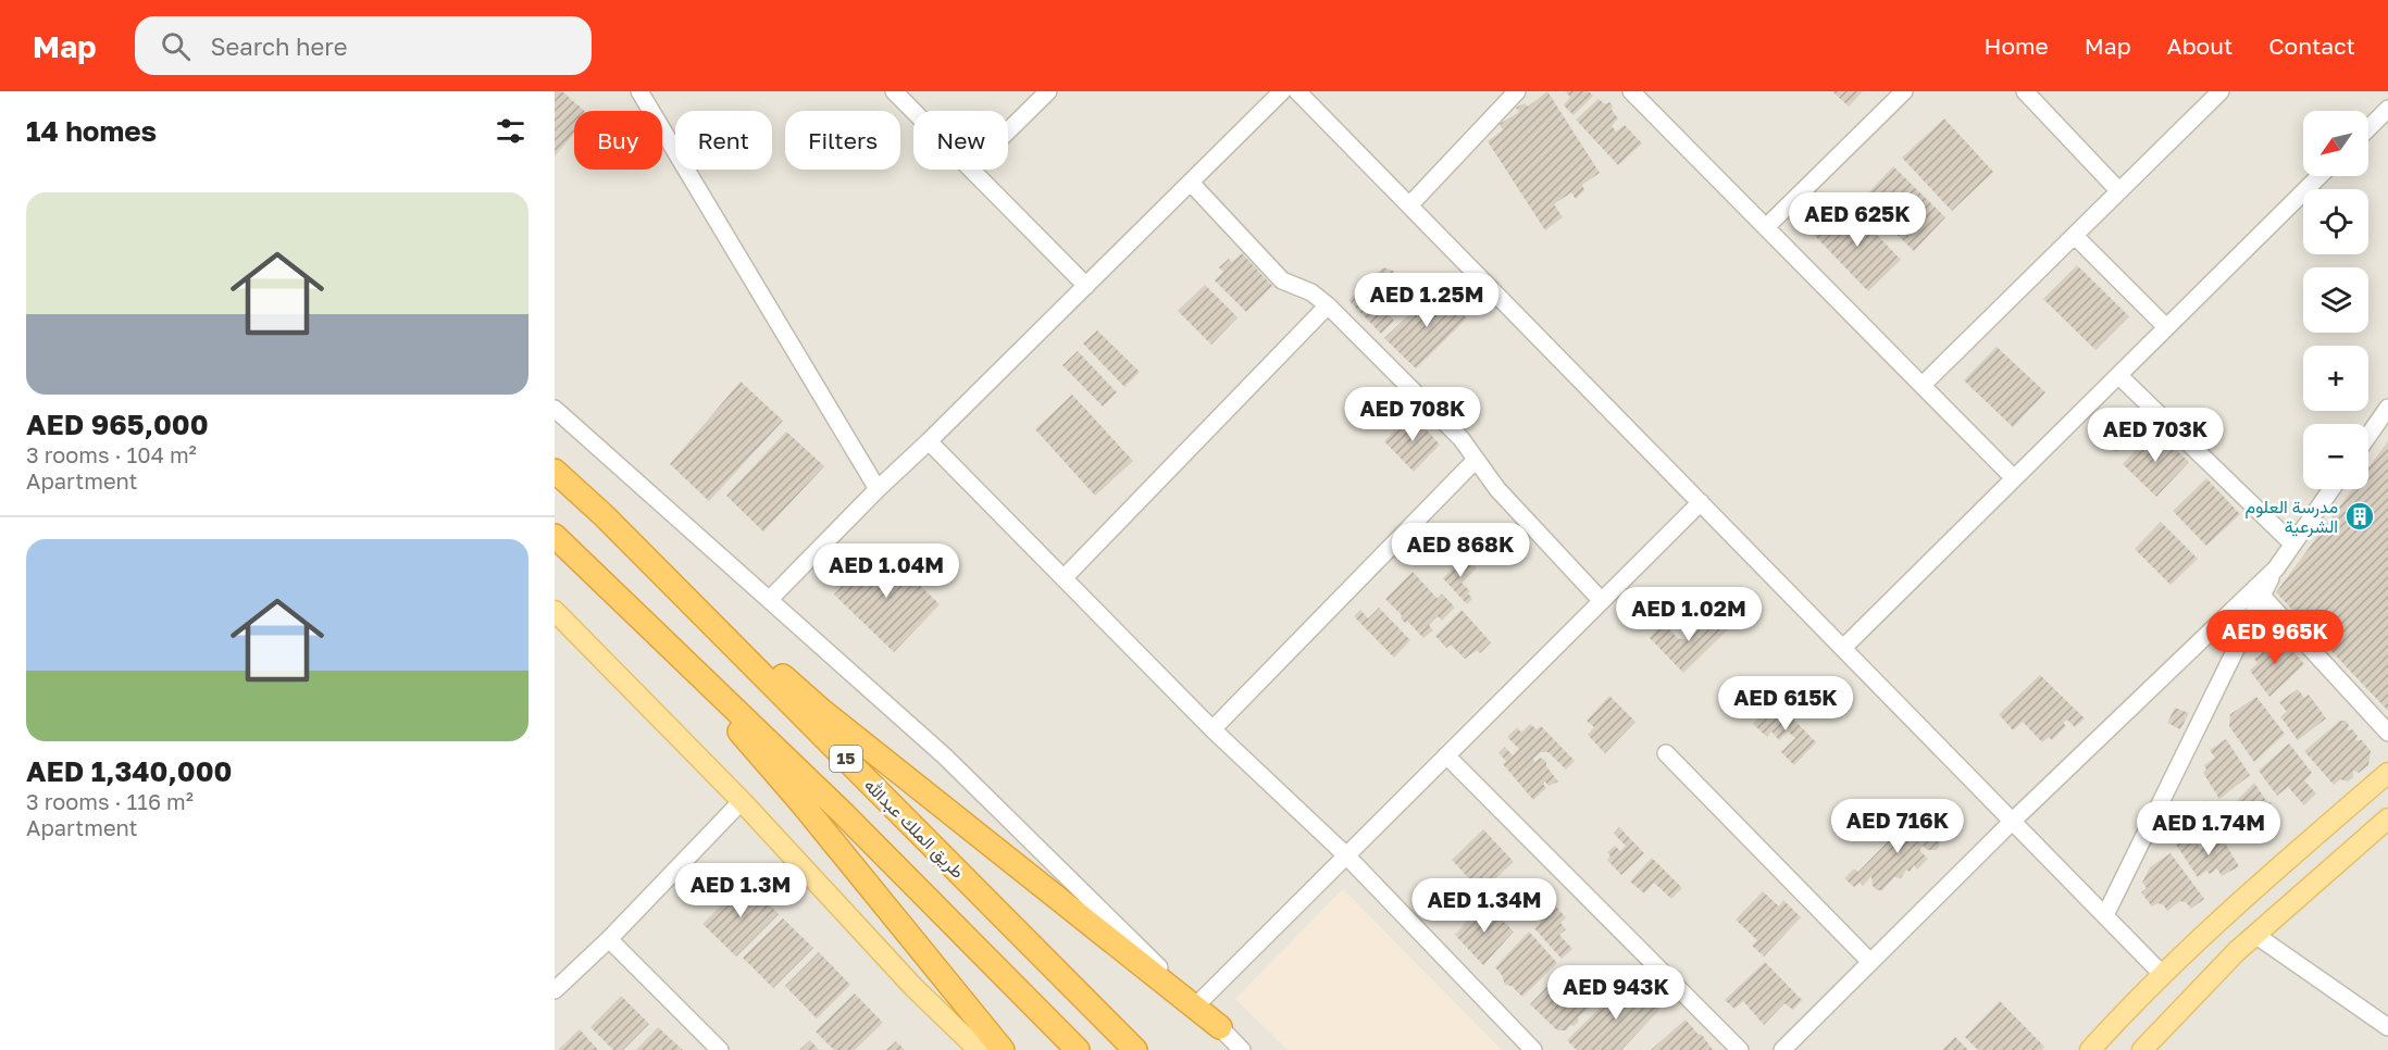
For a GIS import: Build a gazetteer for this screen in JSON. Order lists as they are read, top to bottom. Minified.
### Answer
{"streets":{"highway":["15","طريق الملك عبدالله"]},"places":{"building":["مدرسة العلوم الشرعية"]},"north":"bottom left","page":{"header":"Map","search":"Search here","nav":["Home","Map","About","Contact"],"heading":"14 homes","map_buttons":["+","−"],"chip":["Buy","Rent","Filters","New"],"list":[{"name":"AED 965,000","note":"3 rooms · 104 m² · Apartment"},{"name":"AED 1,340,000","note":"3 rooms · 116 m² · Apartment"}],"price":["AED 625K","AED 1.25M","AED 708K","AED 703K","AED 868K","AED 1.04M","AED 1.02M","AED 965K","AED 615K","AED 716K","AED 1.74M","AED 1.3M","AED 1.34M","AED 943K"]}}
